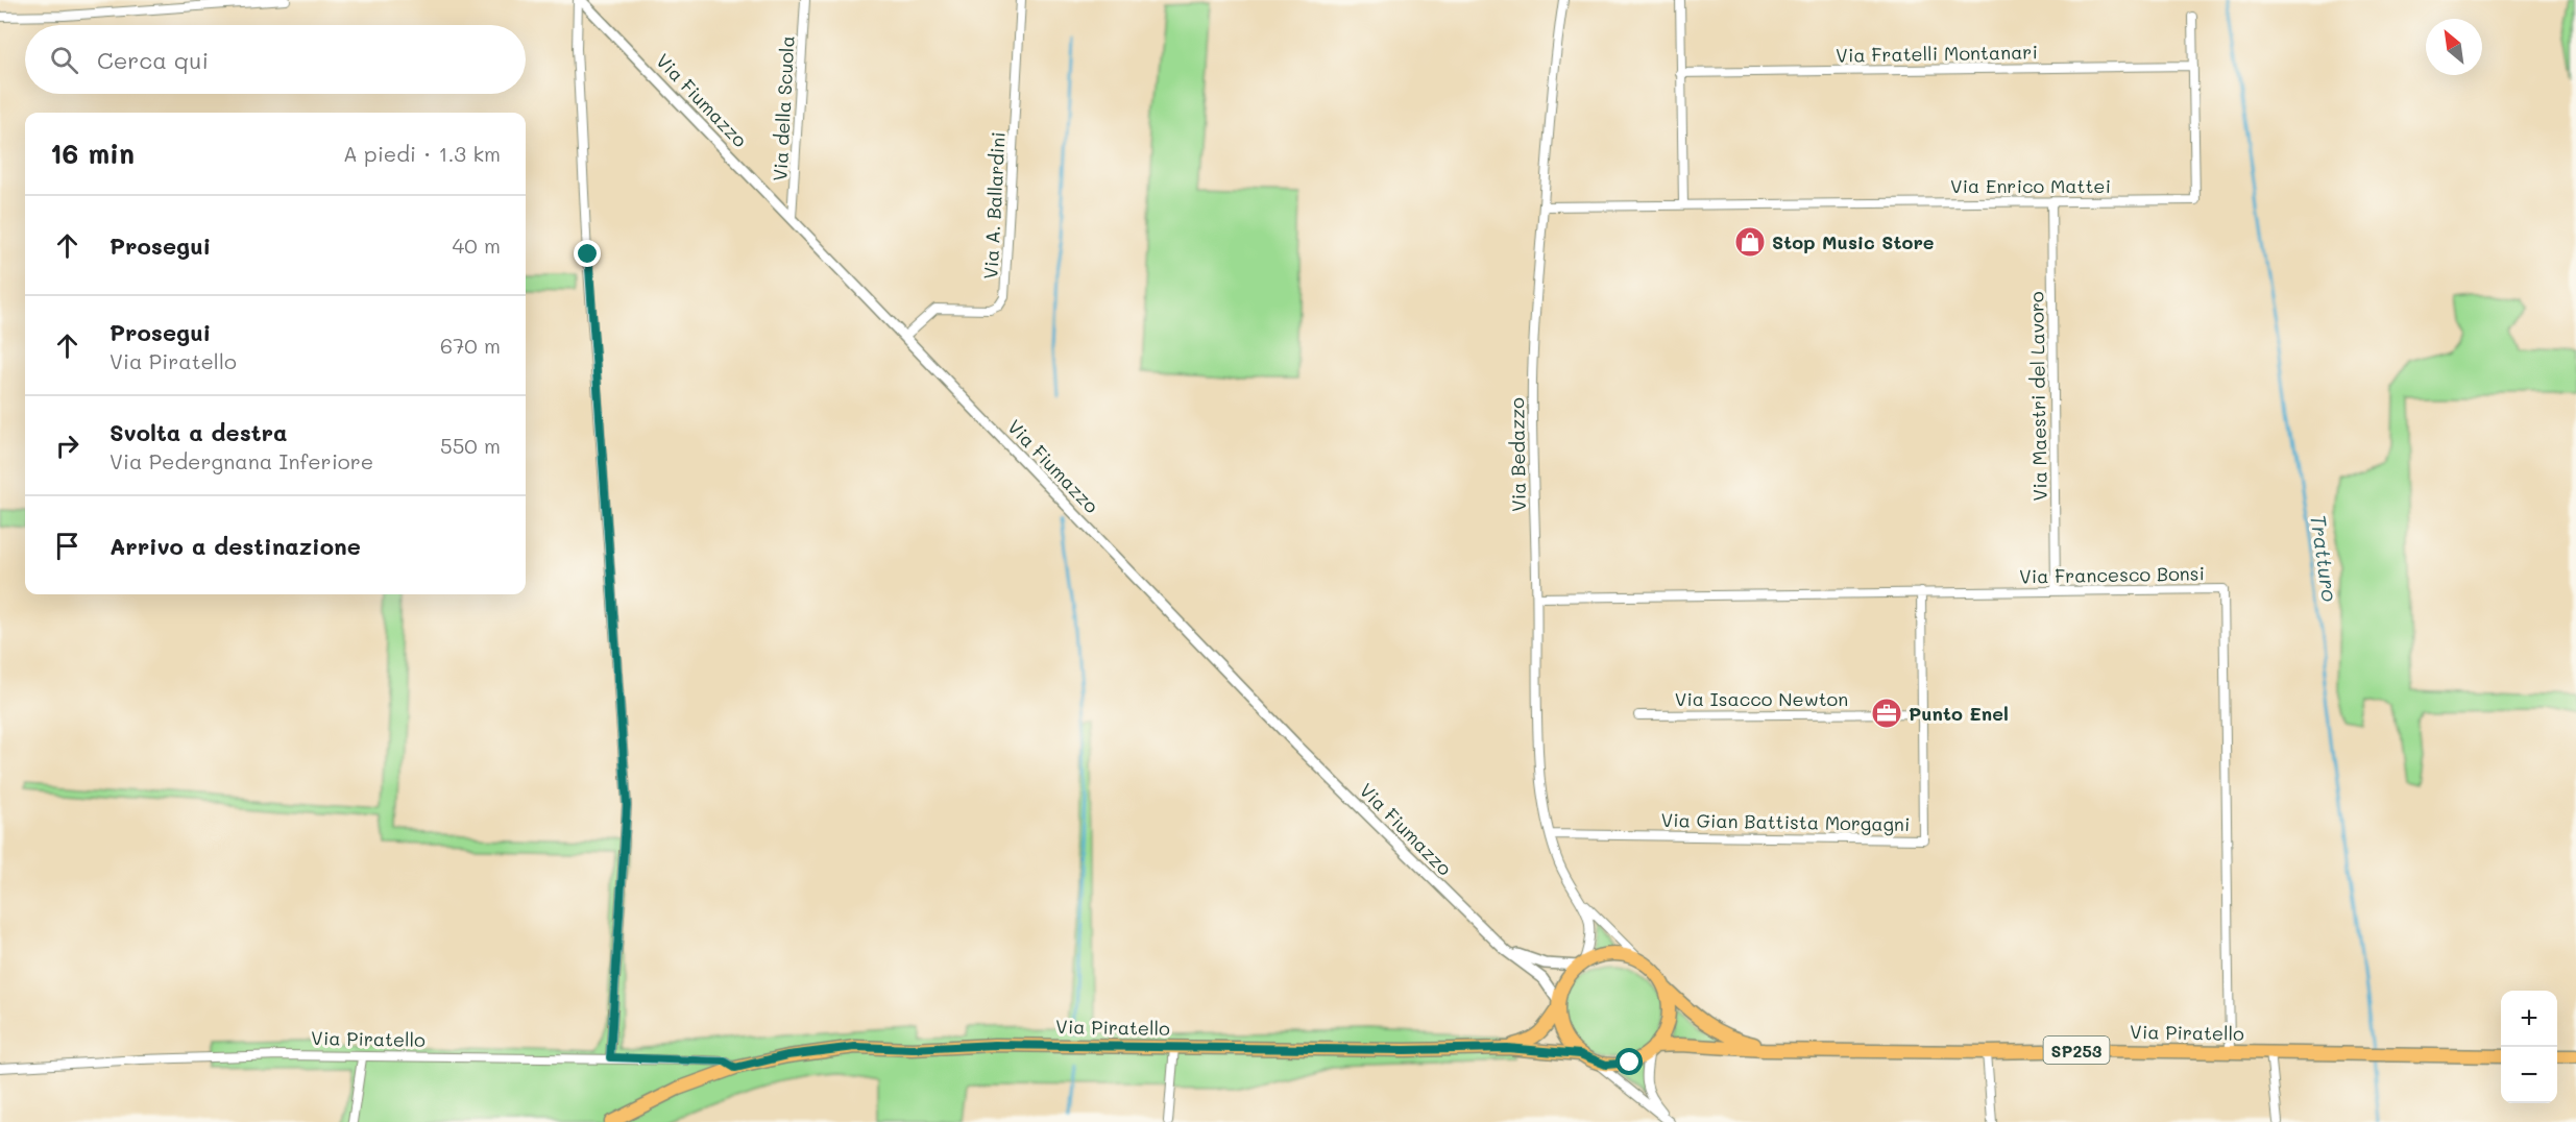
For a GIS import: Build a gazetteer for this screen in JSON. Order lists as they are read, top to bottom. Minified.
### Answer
{"streets":{"main road":["Via Piratello","SP253"],"street":["Via Fratelli Montanari","Via Fiumazzo","Via della Scuola","Via Enrico Mattei","Via A. Ballardini","Via Maestri del Lavoro","Via Bedazzo","Via Francesco Bonsi","Via Isacco Newton","Via Gian Battista Morgagni"]},"crossings":[["Via Fratelli Montanari","Via Enrico Mattei"],["Via Fiumazzo","Via della Scuola"],["Via Fiumazzo","Via A. Ballardini"],["Via Fiumazzo","Via Bedazzo"],["Via Fiumazzo","Via Piratello"],["Via Fiumazzo","SP253"],["Via Enrico Mattei","Via Maestri del Lavoro"],["Via Enrico Mattei","Via Bedazzo"],["Via Maestri del Lavoro","Via Francesco Bonsi"],["Via Bedazzo","Via Francesco Bonsi"],["Via Bedazzo","Via Gian Battista Morgagni"],["Via Bedazzo","Via Piratello"],["Via Bedazzo","SP253"],["Via Francesco Bonsi","Via Gian Battista Morgagni"],["Via Francesco Bonsi","Via Piratello"],["Via Isacco Newton","Via Gian Battista Morgagni"],["Via Piratello","SP253"]],"water":["Tratturo"],"places":{"shop":["Stop Music Store"],"office":["Punto Enel"]},"north":"top left","page":{"search":"Cerca qui","heading":["16 min","A piedi · 1.3 km"],"list":[["Prosegui","40 m"],["Prosegui","Via Piratello","670 m"],["Svolta a destra","Via Pedergnana Inferiore","550 m"],"Arrivo a destinazione"],"map_buttons":["+","−"]}}
